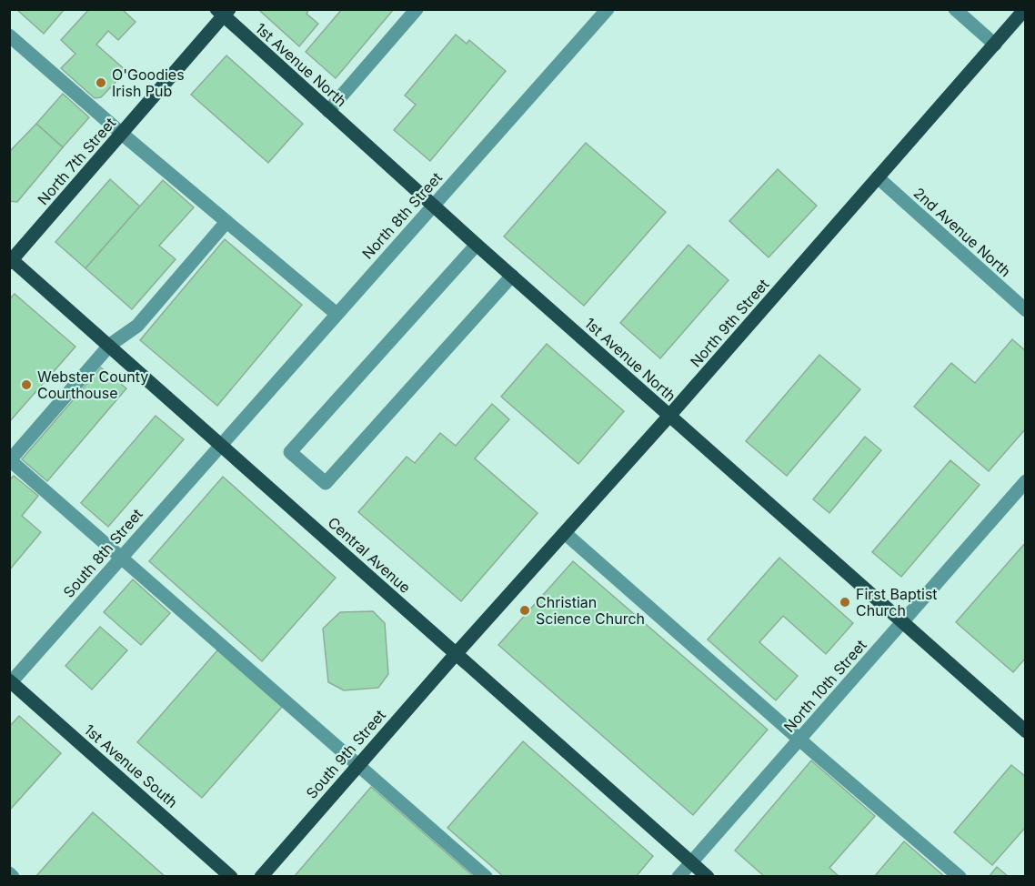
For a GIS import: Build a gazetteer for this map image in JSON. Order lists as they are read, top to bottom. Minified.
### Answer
{"streets":{"main road":["1st Avenue North","North 7th Street","North 9th Street","Central Avenue","South 9th Street","1st Avenue South"],"street":["North 8th Street","2nd Avenue North","South 8th Street","North 10th Street"]},"crossings":[["1st Avenue North","North 7th Street"],["1st Avenue North","North 8th Street"],["1st Avenue North","North 9th Street"],["1st Avenue North","North 10th Street"],["North 7th Street","Central Avenue"],["North 8th Street","South 8th Street"],["North 8th Street","Central Avenue"],["2nd Avenue North","North 9th Street"],["North 9th Street","Central Avenue"],["North 9th Street","South 9th Street"],["South 8th Street","Central Avenue"],["South 8th Street","1st Avenue South"],["Central Avenue","North 10th Street"],["Central Avenue","South 9th Street"]],"places":["O'Goodies Irish Pub","Webster County Courthouse","First Baptist Church","Christian Science Church"]}
